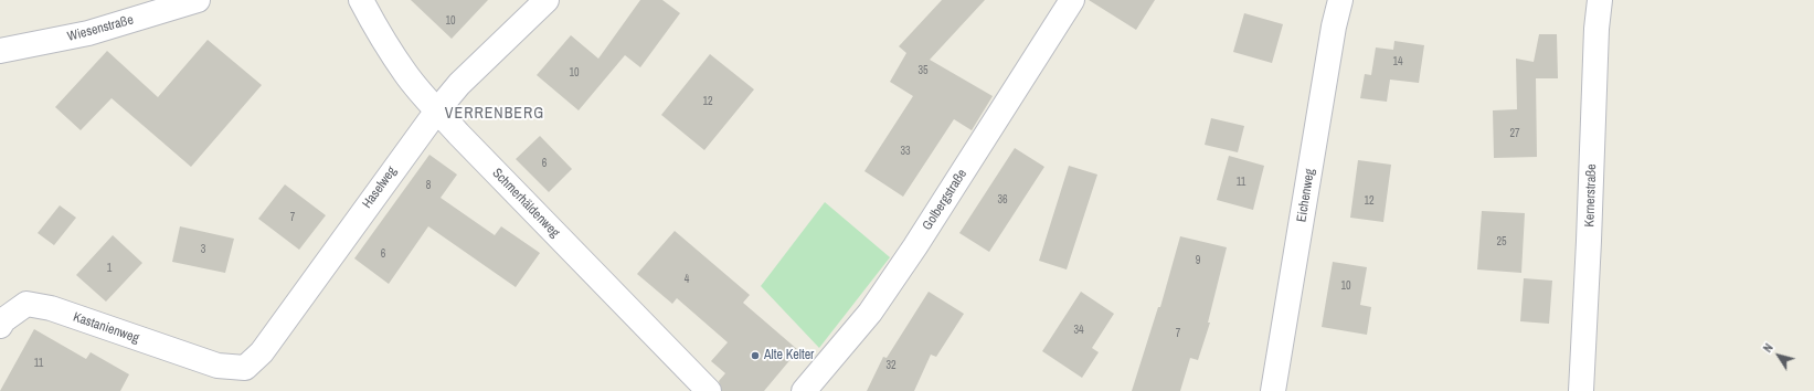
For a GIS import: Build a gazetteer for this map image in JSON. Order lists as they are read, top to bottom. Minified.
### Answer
{"streets":{"street":["Wiesenstraße","Haselweg","Eichenweg","Kernerstraße","Golbergstraße","Schmerhäldenweg","Kastanienweg"]},"crossings":[["Haselweg","Schmerhäldenweg"],["Haselweg","Kastanienweg"]],"districts":["VERRENBERG"],"places":["Alte Kelter"],"house_numbers":["10","14","35","10","12","27","33","6","11","8","36","12","7","25","3","6","9","1","4","10","34","7","11","32"],"north":"top left"}
